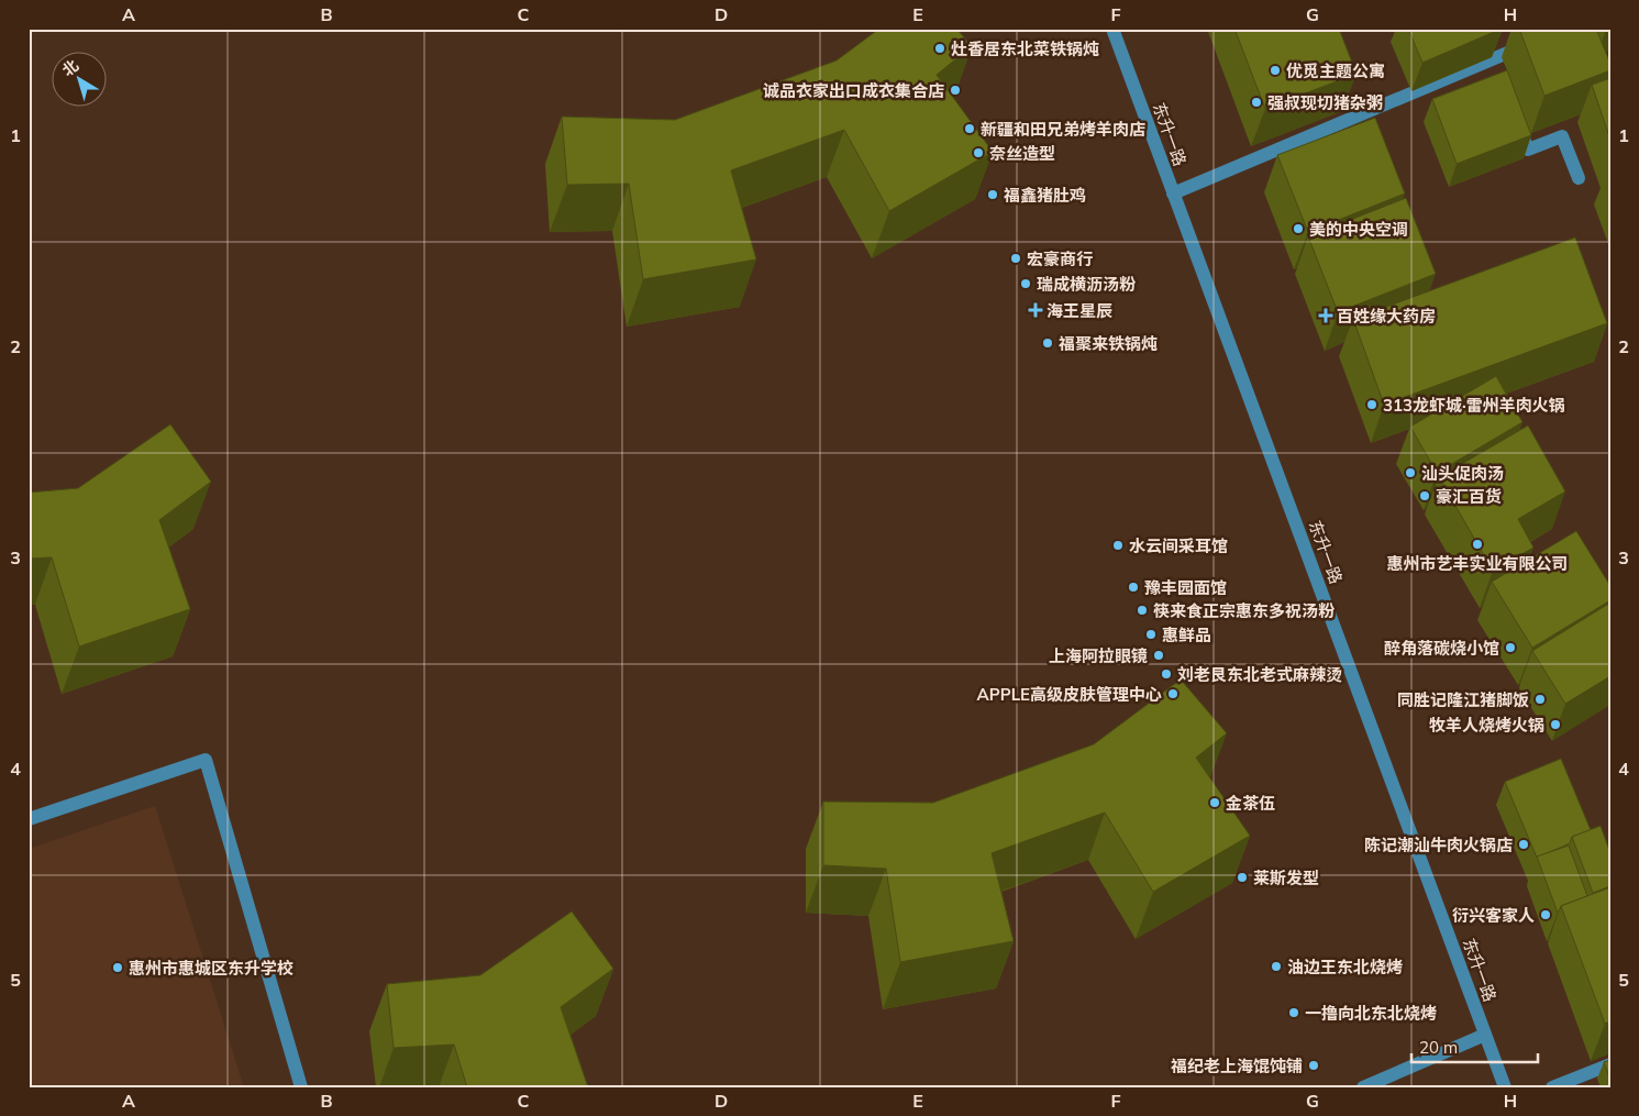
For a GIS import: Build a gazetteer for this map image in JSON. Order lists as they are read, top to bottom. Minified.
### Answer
{"streets":{"street":["东升一路"]},"places":{"other":["灶香居东北菜铁锅炖","优觅主题公寓","诚品衣家出口成衣集合店","强叔现切猪杂粥","新疆和田兄弟烤羊肉店","奈丝造型","福鑫猪肚鸡","美的中央空调","宏豪商行","瑞成横沥汤粉","福聚来铁锅炖","313龙虾城·雷州羊肉火锅","汕头促肉汤","豪汇百货","惠州市艺丰实业有限公司","水云间采耳馆","豫丰园面馆","筷来食正宗惠东多祝汤粉","惠鲜品","醉角落碳烧小馆","上海阿拉眼镜","刘老艮东北老式麻辣烫","APPLE高级皮肤管理中心","同胜记隆江猪脚饭","牧羊人烧烤火锅","金茶伍","陈记潮汕牛肉火锅店","莱斯发型","衍兴客家人","油边王东北烧烤","惠州市惠城区东升学校","一撸向北东北烧烤","福纪老上海馄饨铺"],"health":["海王星辰","百姓缘大药房"]},"scale_bar":"20 m","north":"top left","grid":{"columns":["A","B","C","D","E","F","G","H"],"rows":["1","2","3","4","5"]}}
